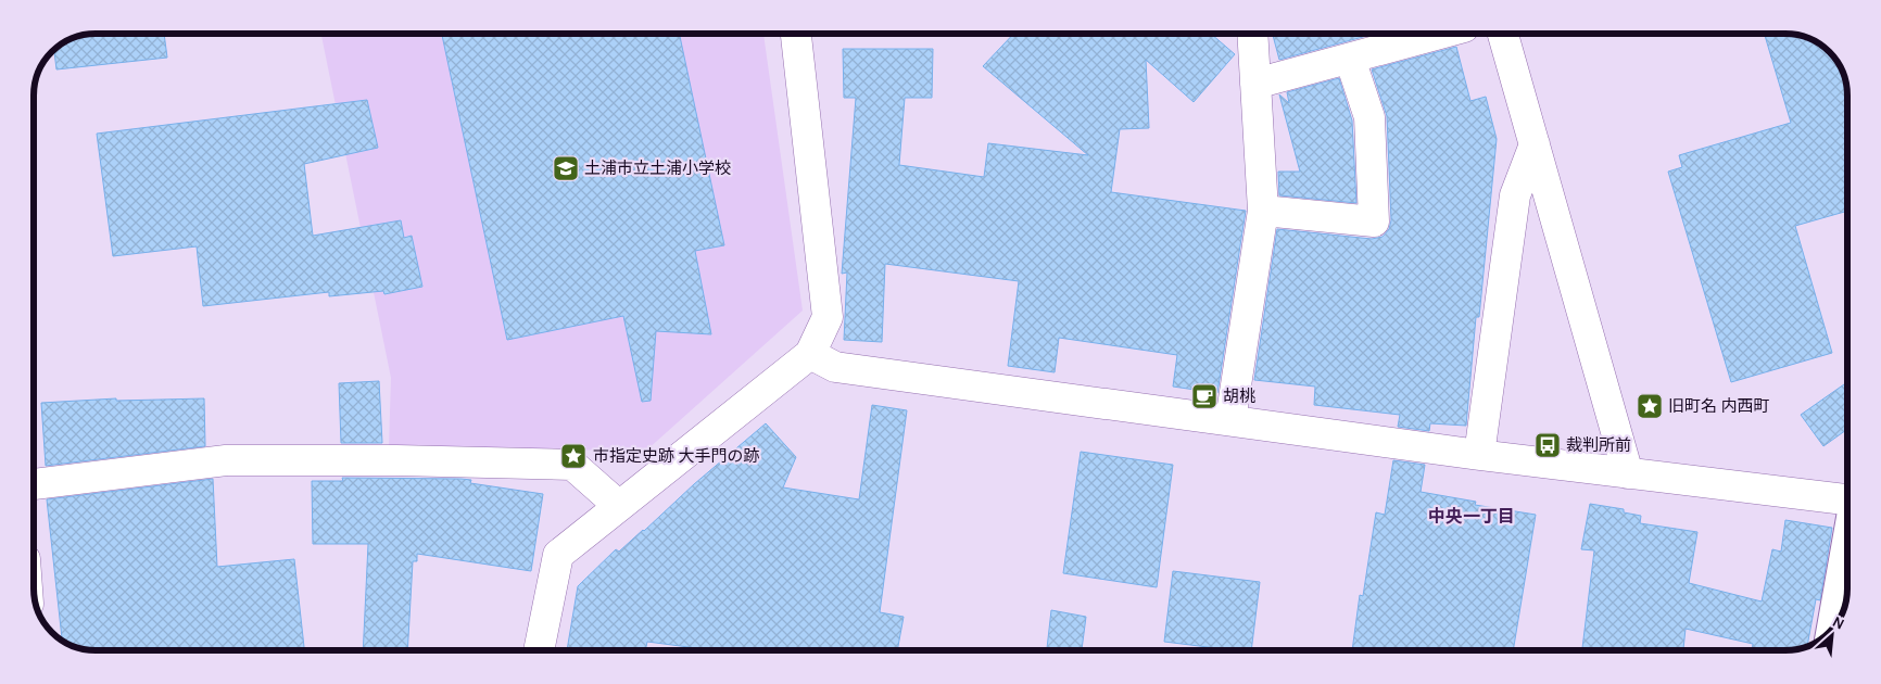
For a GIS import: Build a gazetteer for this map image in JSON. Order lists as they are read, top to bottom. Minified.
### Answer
{"districts":["中央一丁目"],"places":{"school or university":["土浦市立土浦小学校"],"cafe":["胡桃"],"place":["旧町名 内西町","市指定史跡 大手門の跡"],"bus stop":["裁判所前"]},"north":"top right"}
